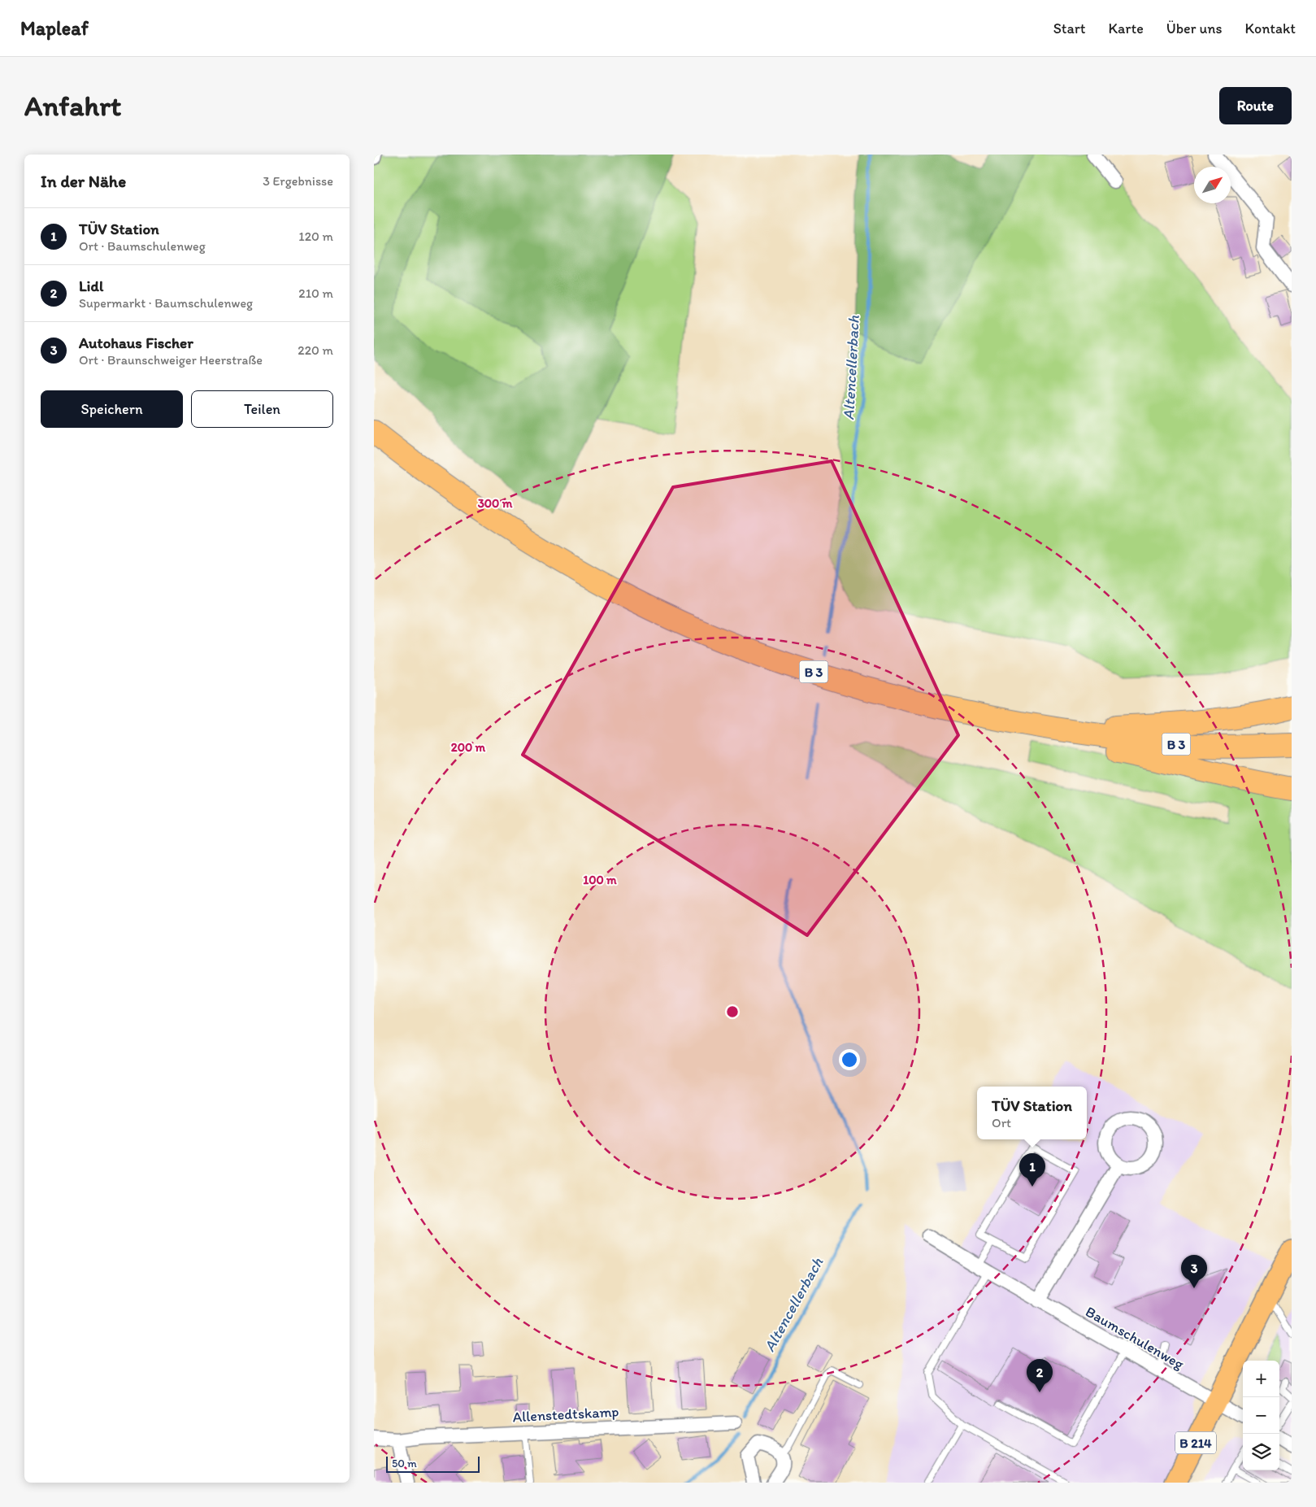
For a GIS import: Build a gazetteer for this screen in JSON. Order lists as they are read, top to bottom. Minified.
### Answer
{"streets":{"highway":["B 3"],"main road":["B 214"],"street":["Baumschulenweg","Allenstedtskamp"]},"crossings":[["Baumschulenweg","B 214"]],"water":["Altencellerbach"],"scale_bar":"50 m","north":"top right","page":{"header":"Mapleaf","nav":["Start","Karte","Über uns","Kontakt"],"buttons":["Route",["Speichern","Teilen"]],"title":"Anfahrt","heading":["In der Nähe","3 Ergebnisse"],"list":[{"mark":"1","name":"TÜV Station","note":"Ort · Baumschulenweg","value":"120 m"},{"mark":"2","name":"Lidl","note":"Supermarkt · Baumschulenweg","value":"210 m"},{"mark":"3","name":"Autohaus Fischer","note":"Ort · Braunschweiger Heerstraße","value":"220 m"}],"popup":["TÜV Station","Ort"],"pins":["1","3","2"],"map_buttons":["+","−"],"scale":"50 m"},"rings":["300 m","200 m","100 m"]}
